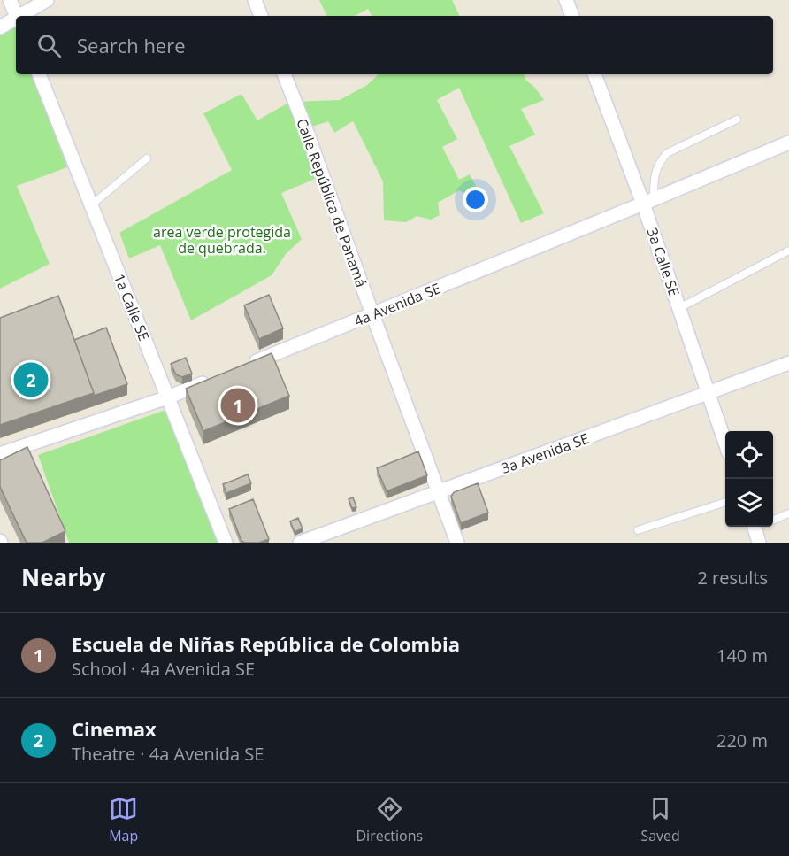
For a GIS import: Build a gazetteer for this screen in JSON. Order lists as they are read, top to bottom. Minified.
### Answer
{"streets":{"street":["Calle República de Panamá","3a Calle SE","4a Avenida SE","1a Calle SE","3a Avenida SE"]},"crossings":[["Calle República de Panamá","4a Avenida SE"],["Calle República de Panamá","3a Avenida SE"],["3a Calle SE","4a Avenida SE"],["3a Calle SE","3a Avenida SE"]],"parks":["area verde protegida de quebrada."],"page":{"search":"Search here","pins":["2","1"],"heading":["Nearby","2 results"],"list":[{"mark":"1","name":"Escuela de Niñas República de Colombia","note":"School · 4a Avenida SE","value":"140 m"},{"mark":"2","name":"Cinemax","note":"Theatre · 4a Avenida SE","value":"220 m"}],"nav":["Map","Directions","Saved"]}}
